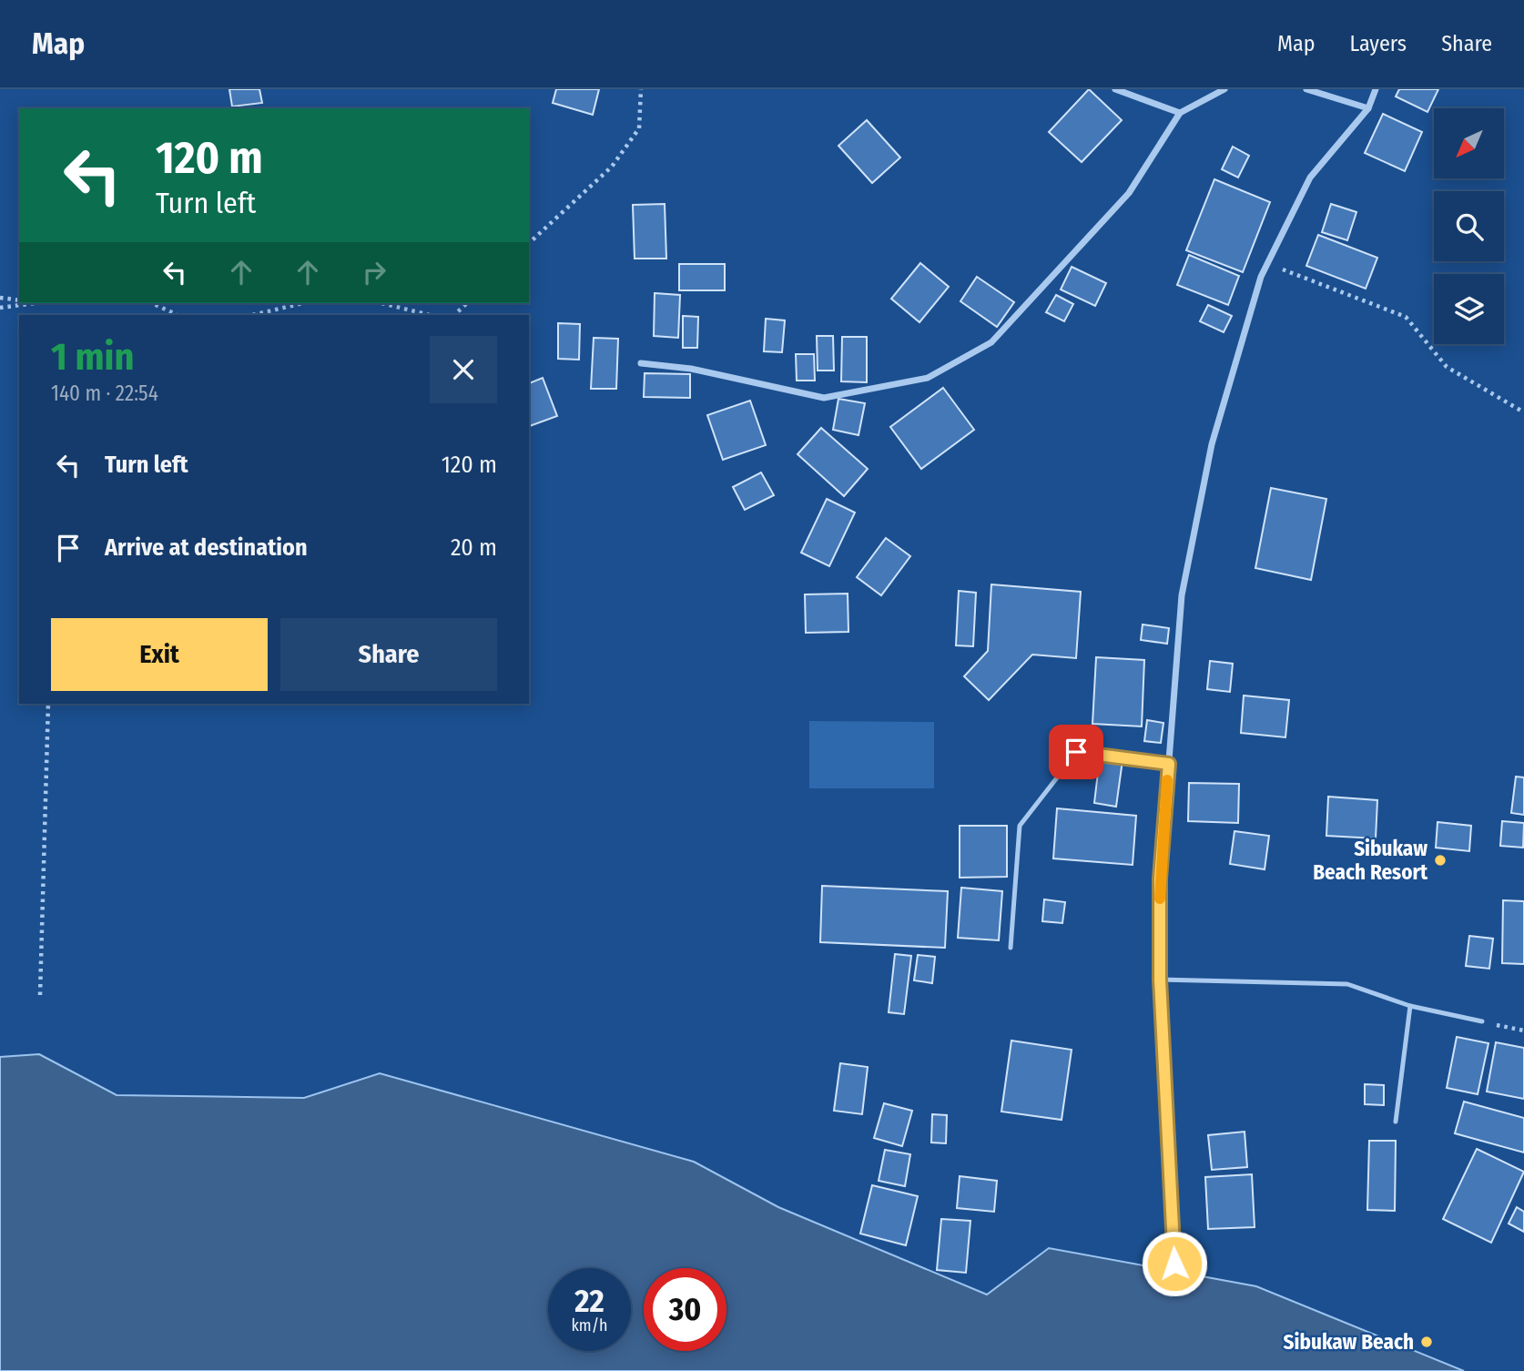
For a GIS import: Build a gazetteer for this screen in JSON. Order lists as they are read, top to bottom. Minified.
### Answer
{"places":["Sibukaw Beach Resort","Sibukaw Beach"],"north":"bottom left","page":{"header":"Map","nav":["Map","Layers","Share"],"turn":["120 m","Turn left"],"heading":["1 min","140 m · 22:54"],"list":[{"name":"Turn left","value":"120 m"},{"name":"Arrive at destination","value":"20 m"}],"buttons":["Exit","Share"],"speed":"22 km/h","limit":"30"}}
